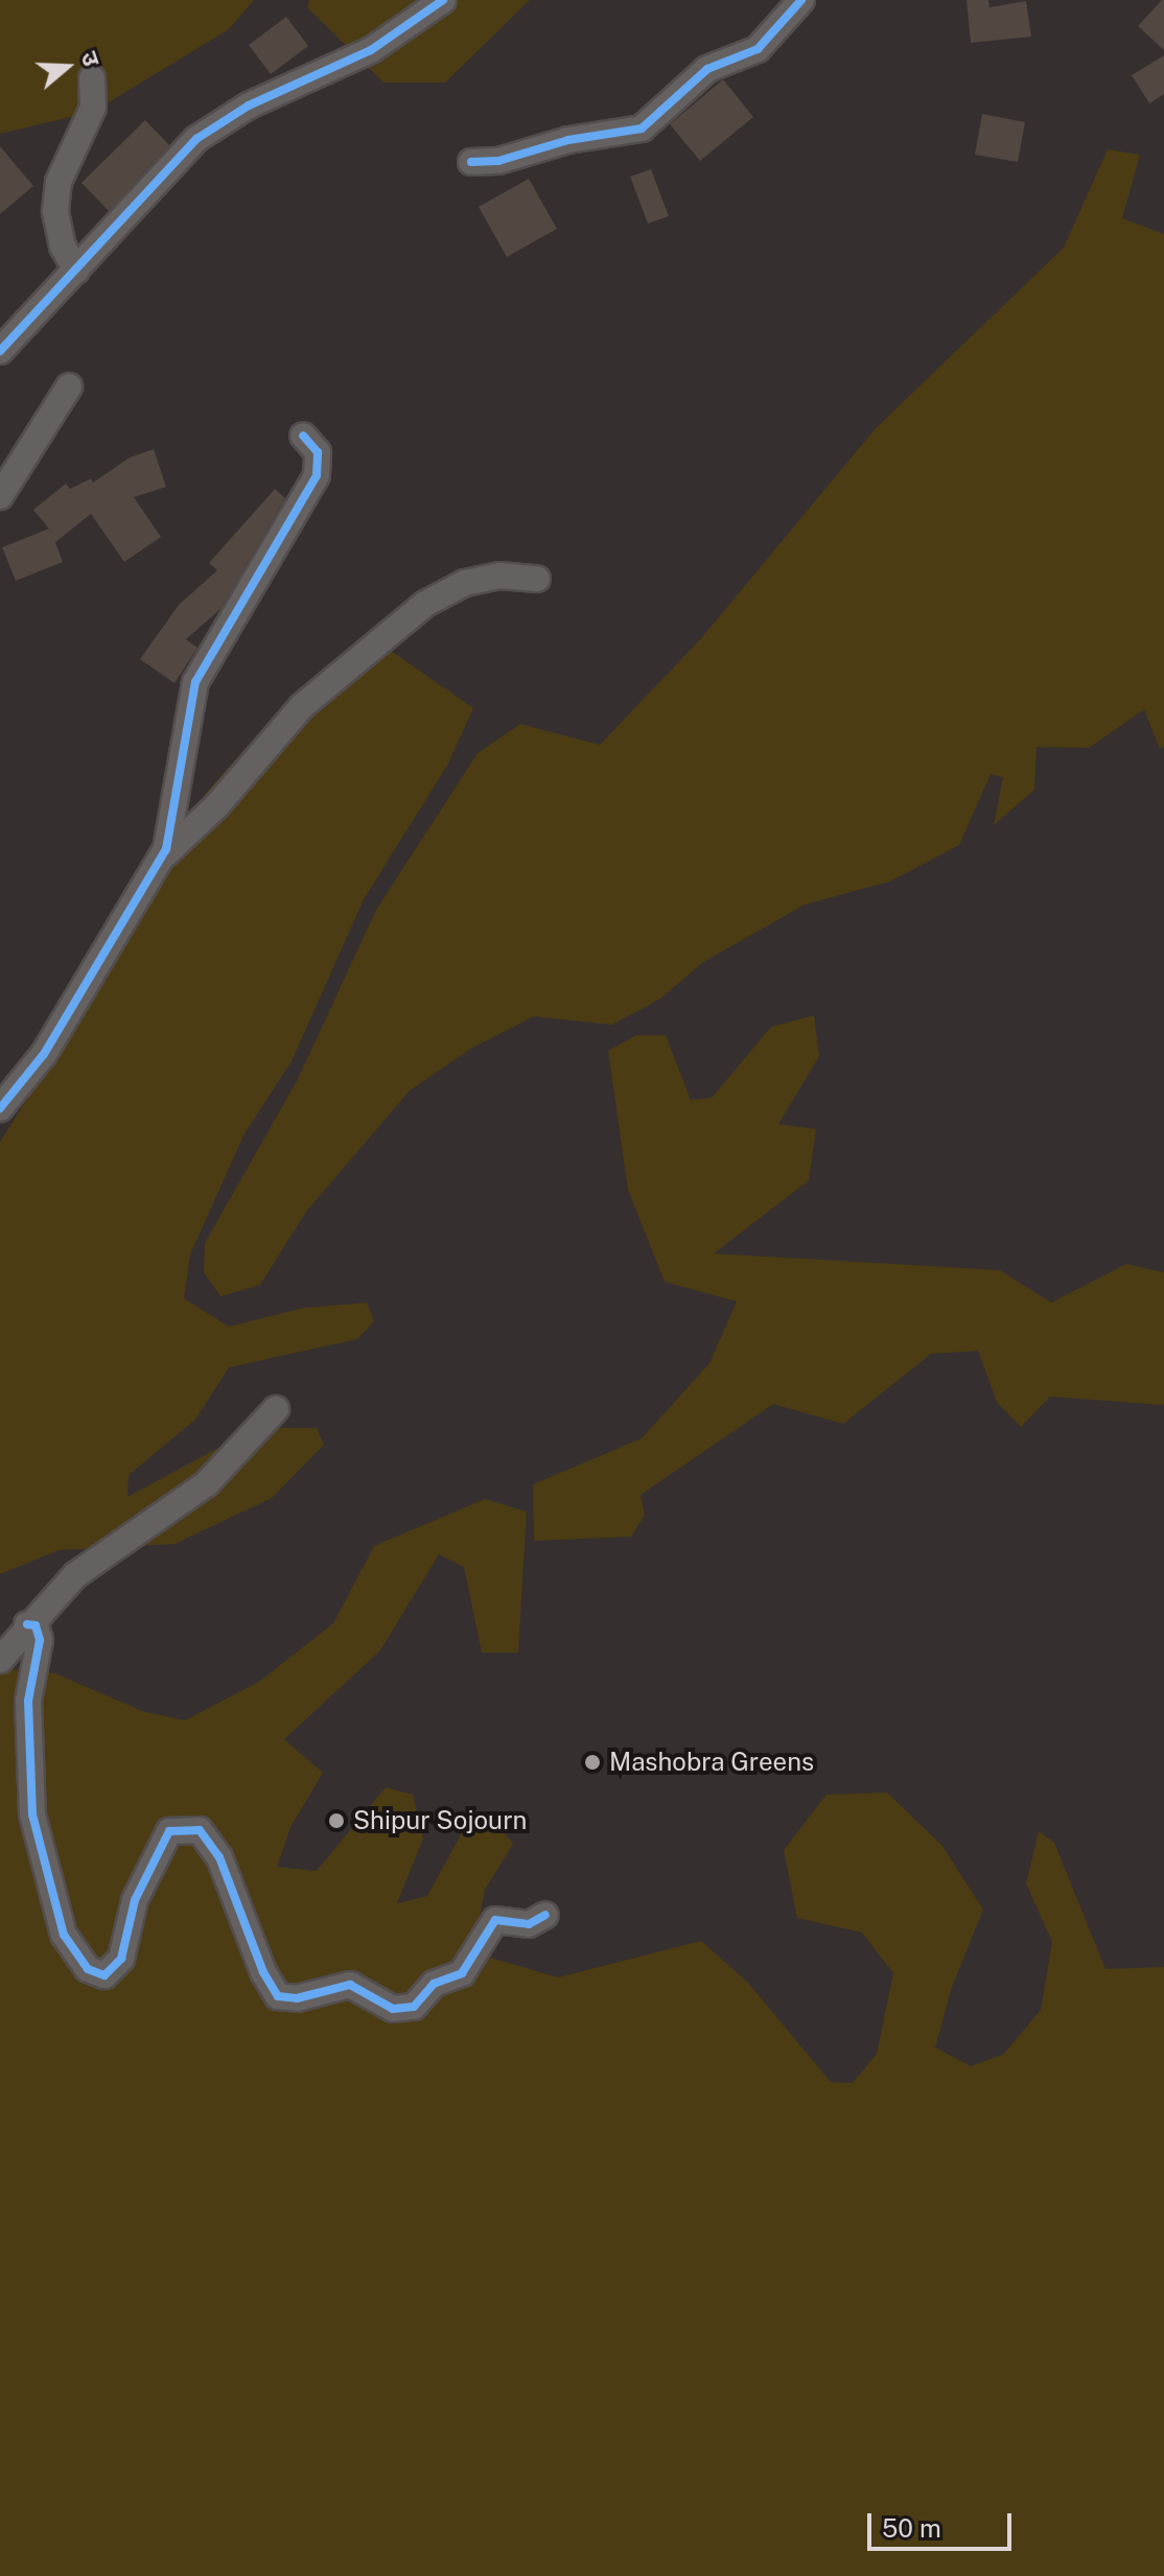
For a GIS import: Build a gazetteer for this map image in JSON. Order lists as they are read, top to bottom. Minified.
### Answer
{"places":["Mashobra Greens","Shipur Sojourn"],"scale_bar":"50 m","north":"right"}
